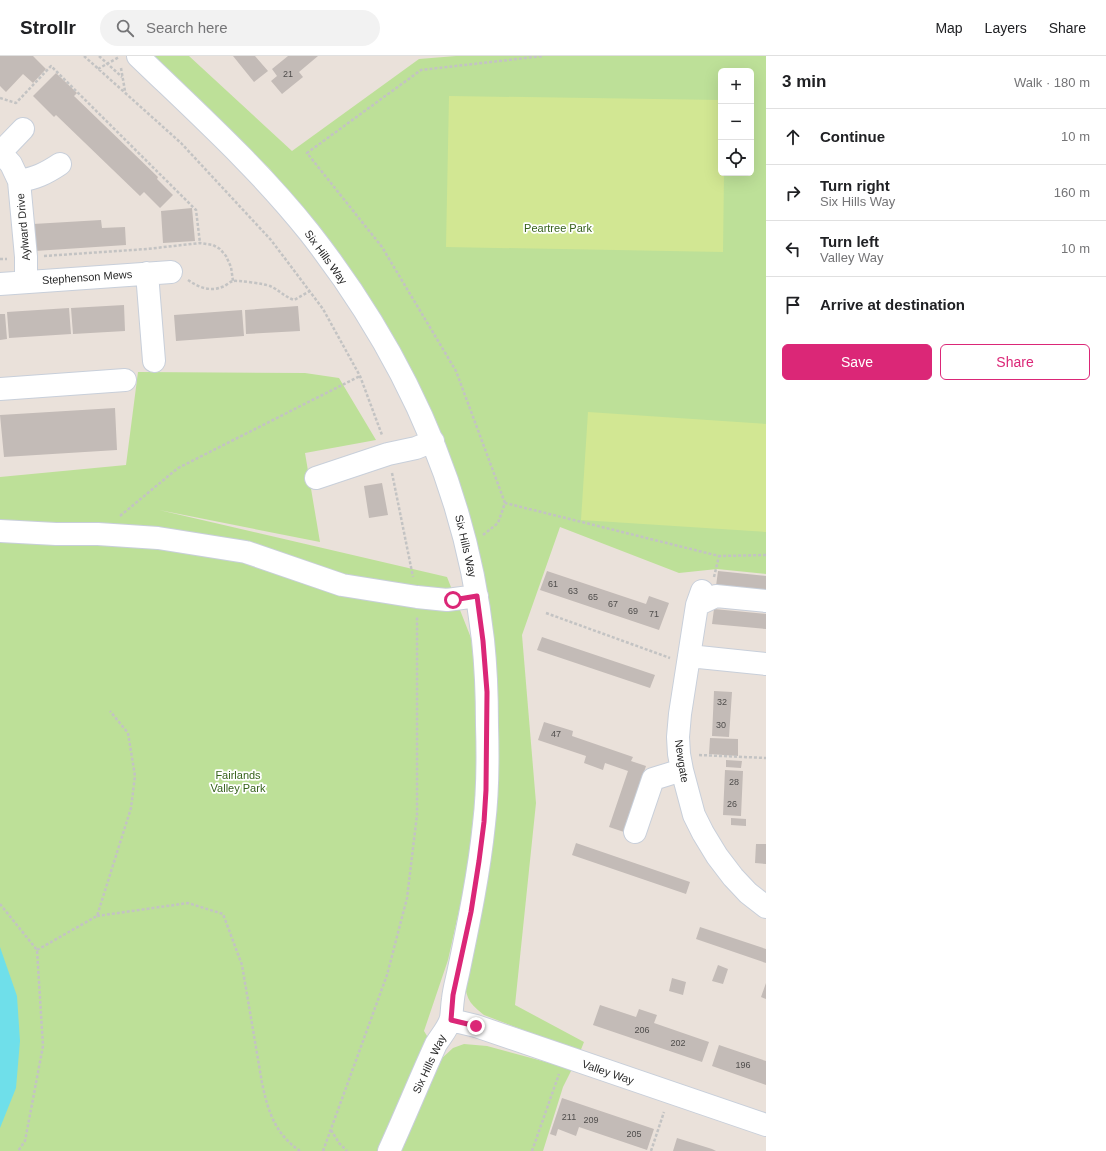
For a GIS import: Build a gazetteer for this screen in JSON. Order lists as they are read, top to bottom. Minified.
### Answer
{"streets":{"street":["Aylward Drive","Six Hills Way","Stephenson Mews","Newgate","Valley Way"]},"crossings":[["Aylward Drive","Stephenson Mews"],["Six Hills Way","Valley Way"]],"parks":["Peartree Park","Fairlands Valley Park"],"house_numbers":["21","61","63","65","67","69","71","32","30","47","28","26","206","202","196","211","209","205"],"page":{"header":"Strollr","search":"Search here","nav":["Map","Layers","Share"],"heading":["3 min","Walk · 180 m"],"map_buttons":["+","−"],"list":[["Continue","10 m"],["Turn right","Six Hills Way","160 m"],["Turn left","Valley Way","10 m"],"Arrive at destination"],"buttons":["Save","Share"]}}
